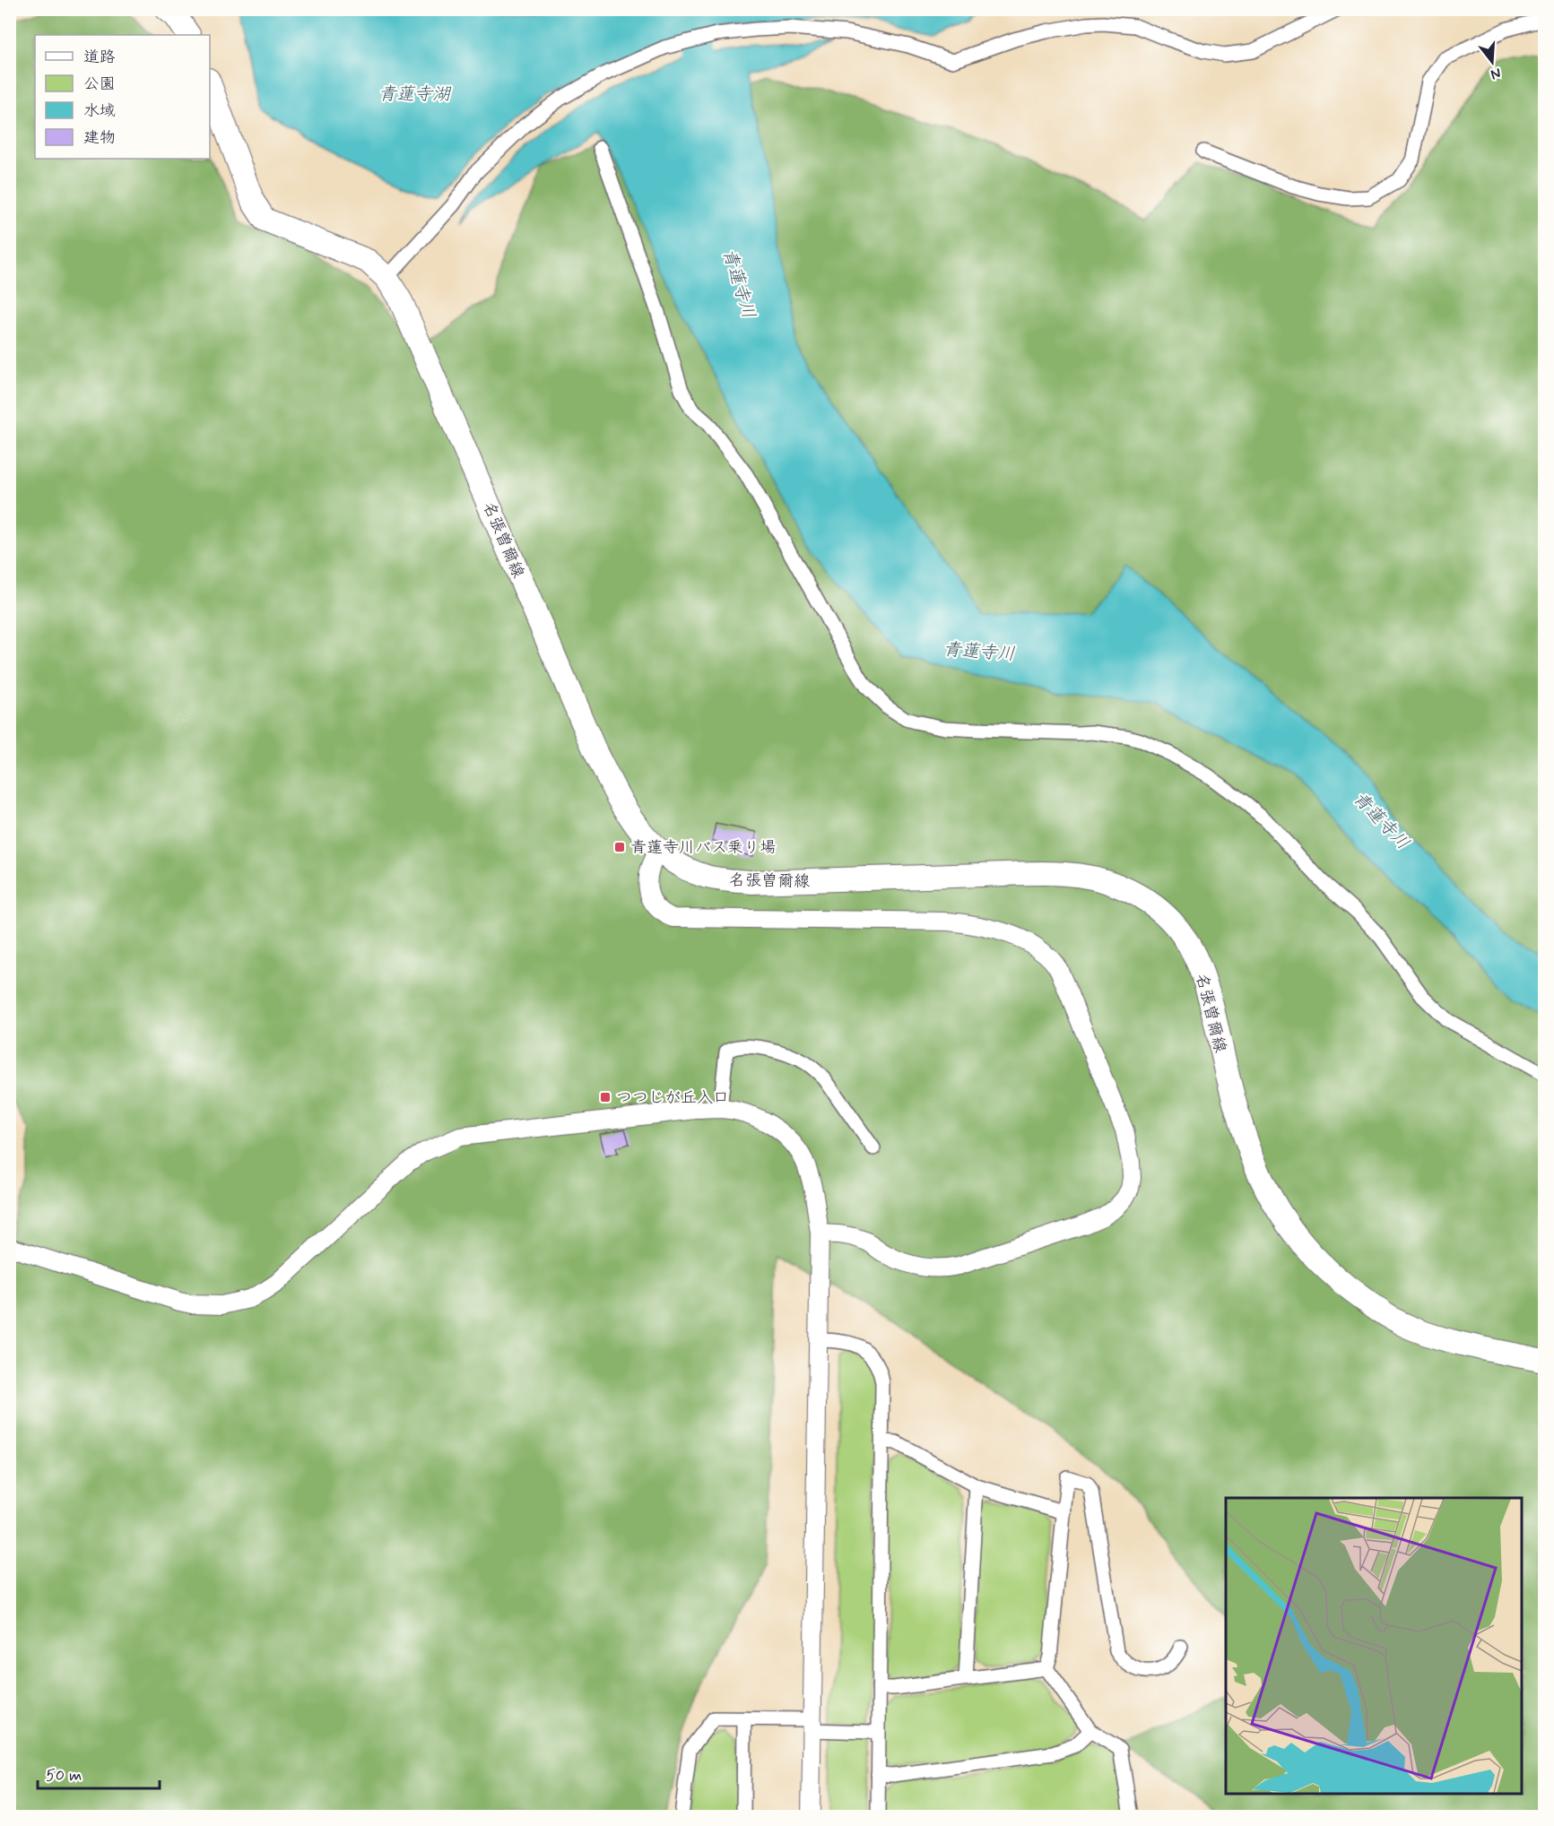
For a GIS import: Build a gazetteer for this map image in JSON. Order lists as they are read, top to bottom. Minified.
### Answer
{"streets":{"main road":["名張曽爾線"]},"water":["青蓮寺湖","青蓮寺川"],"places":{"transit":["青蓮寺川バス乗り場","つつじが丘入口"]},"legend":["道路","公園","水域","建物"],"scale_bar":"50 m","north":"bottom"}
